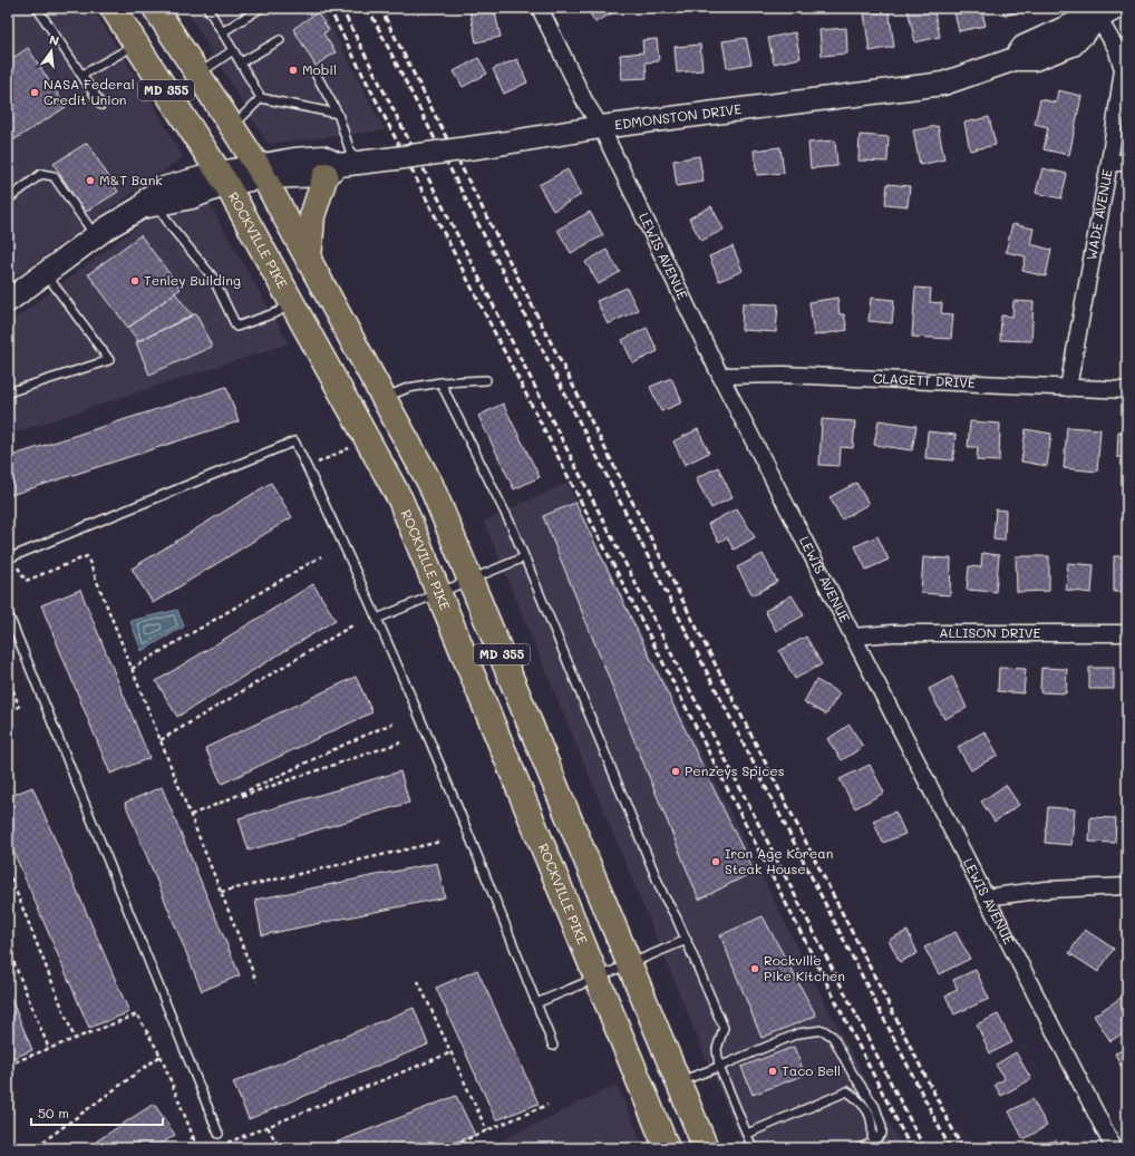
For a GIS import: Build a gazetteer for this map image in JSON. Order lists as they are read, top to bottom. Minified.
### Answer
{"streets":{"main road":["MD 355","ROCKVILLE PIKE"],"street":["EDMONSTON DRIVE","WADE AVENUE","LEWIS AVENUE","CLAGETT DRIVE","ALLISON DRIVE"]},"crossings":[["MD 355","EDMONSTON DRIVE"],["EDMONSTON DRIVE","WADE AVENUE"],["EDMONSTON DRIVE","ROCKVILLE PIKE"],["EDMONSTON DRIVE","LEWIS AVENUE"],["WADE AVENUE","CLAGETT DRIVE"],["LEWIS AVENUE","CLAGETT DRIVE"],["LEWIS AVENUE","ALLISON DRIVE"]],"places":["Mobil","NASA Federal Credit Union","M&T Bank","Tenley Building","Penzeys Spices","Iron Age Korean Steak House","Rockville Pike Kitchen","Taco Bell"],"scale_bar":"50 m","north":"top"}
